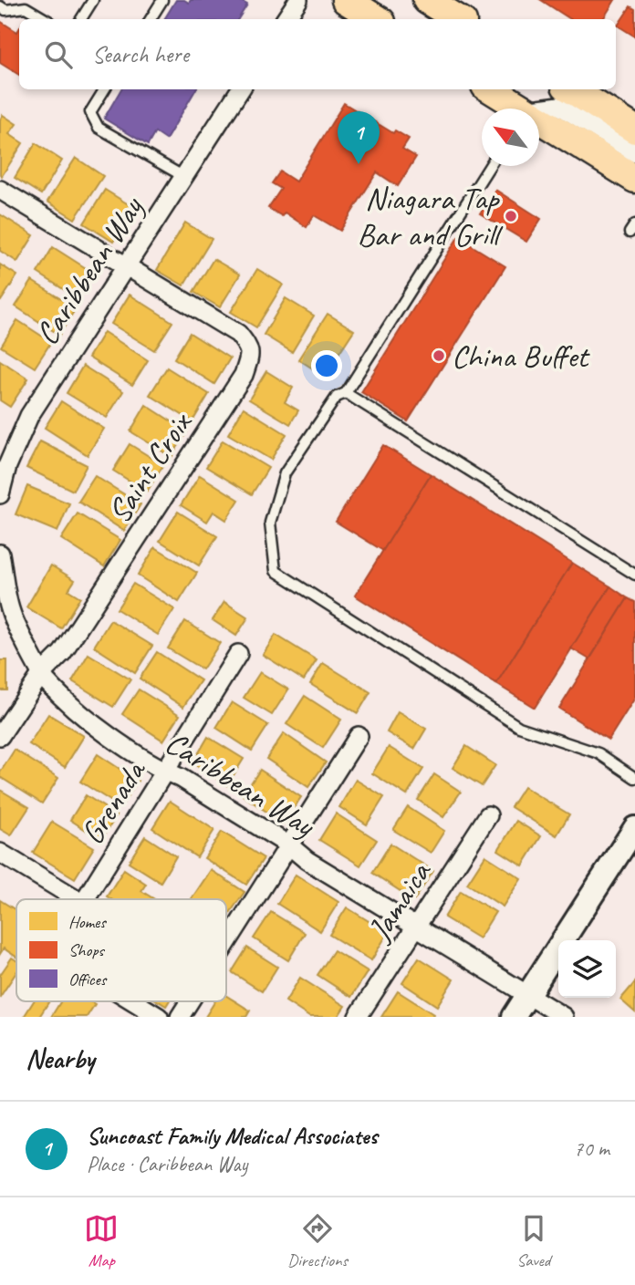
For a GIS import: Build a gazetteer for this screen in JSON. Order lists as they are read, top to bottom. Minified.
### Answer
{"streets":{"street":["Caribbean Way","Saint Croix","Grenada","Jamaica"]},"crossings":[["Caribbean Way","Saint Croix"],["Caribbean Way","Grenada"],["Caribbean Way","Jamaica"]],"places":["Niagara Tap Bar and Grill","China Buffet"],"legend":["Homes","Shops","Offices"],"north":"top left","page":{"search":"Search here","pins":"1","heading":"Nearby","list":[{"mark":"1","name":"Suncoast Family Medical Associates","note":"Place · Caribbean Way","value":"70 m"}],"nav":["Map","Directions","Saved"]}}
